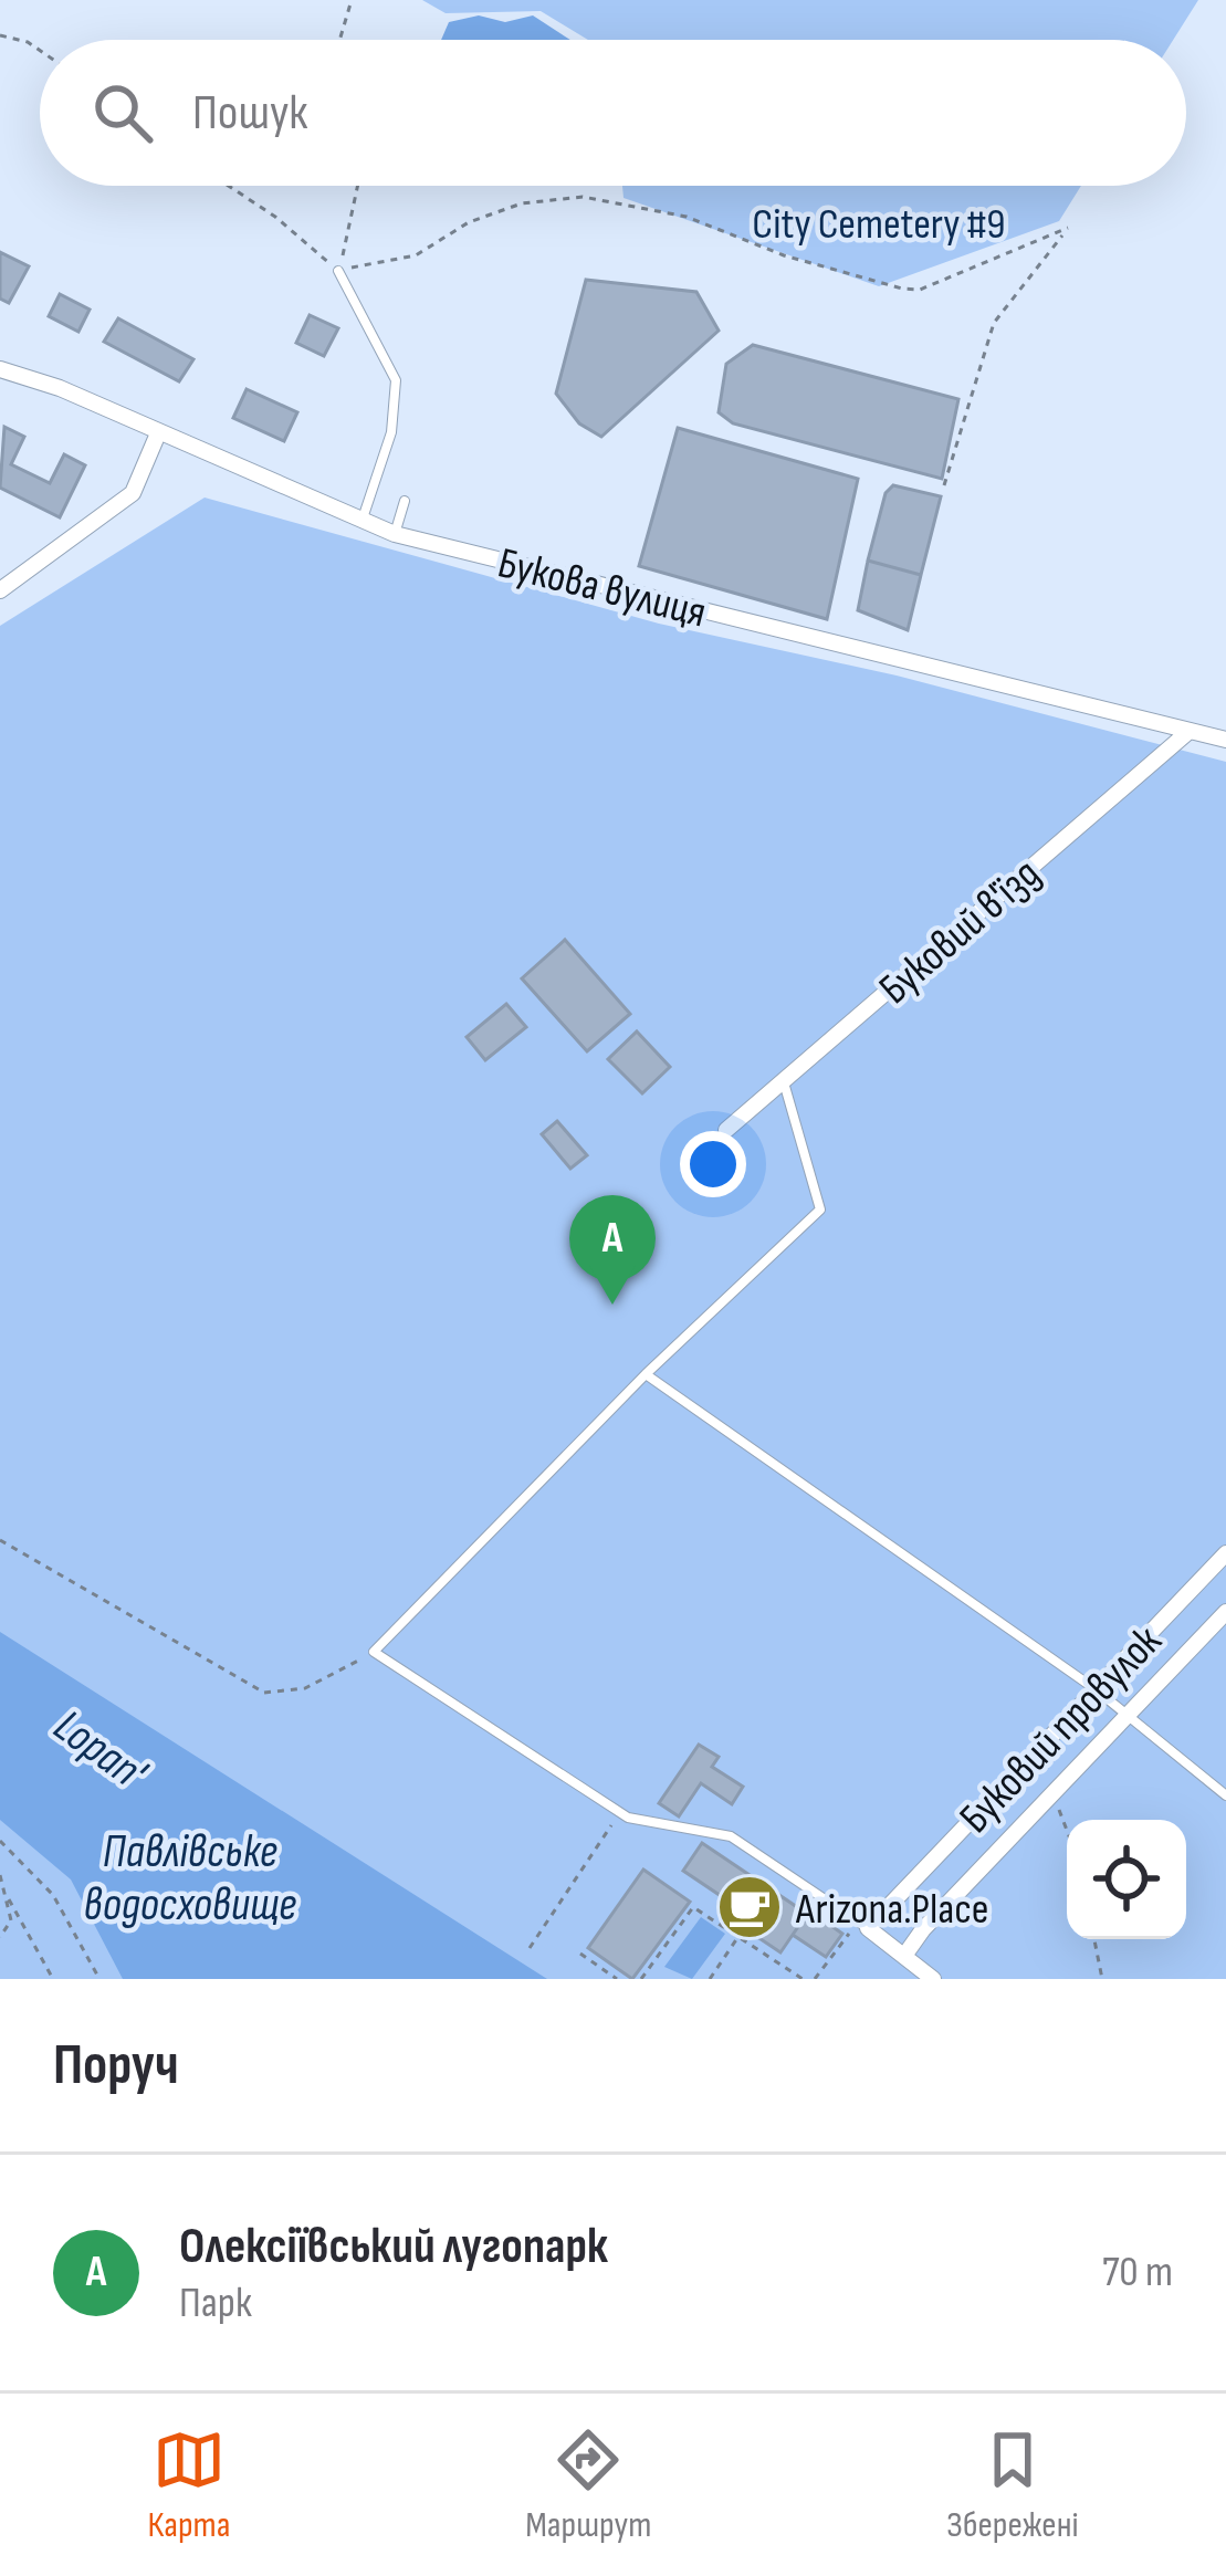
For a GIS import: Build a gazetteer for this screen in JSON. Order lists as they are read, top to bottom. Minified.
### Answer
{"streets":{"street":["Букова вулиця","Буковий в'їзд","Буковий провулок"]},"crossings":[["Букова вулиця","Буковий в'їзд"]],"water":["Lopan'","Павлівське водосховище"],"parks":["City Cemetery #9"],"places":{"cafe":["Arizona.Place"]},"page":{"search":"Пошук","pins":"A","heading":"Поруч","list":[{"mark":"A","name":"Олексіївський лугопарк","note":"Парк","value":"70 m"}],"nav":["Карта","Маршрут","Збережені"]}}
